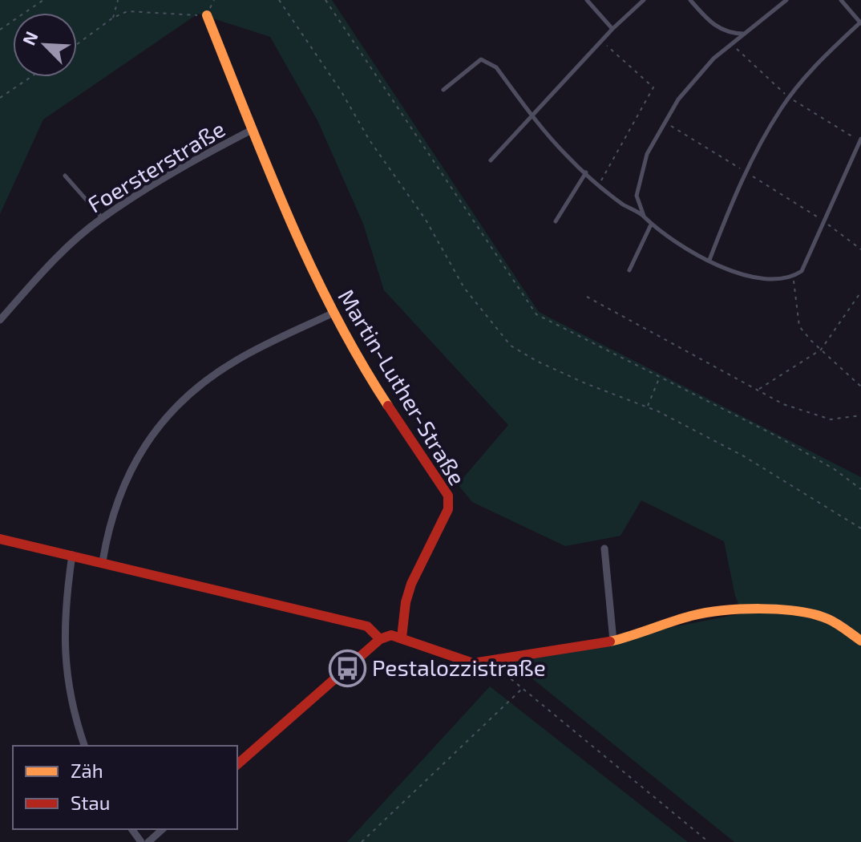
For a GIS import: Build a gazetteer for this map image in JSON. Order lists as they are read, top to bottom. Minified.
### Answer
{"streets":{"street":["Foersterstraße","Martin-Luther-Straße"]},"crossings":[["Foersterstraße","Martin-Luther-Straße"]],"places":{"bus stop":["Pestalozzistraße"]},"legend":["Zäh","Stau"],"north":"top left"}
